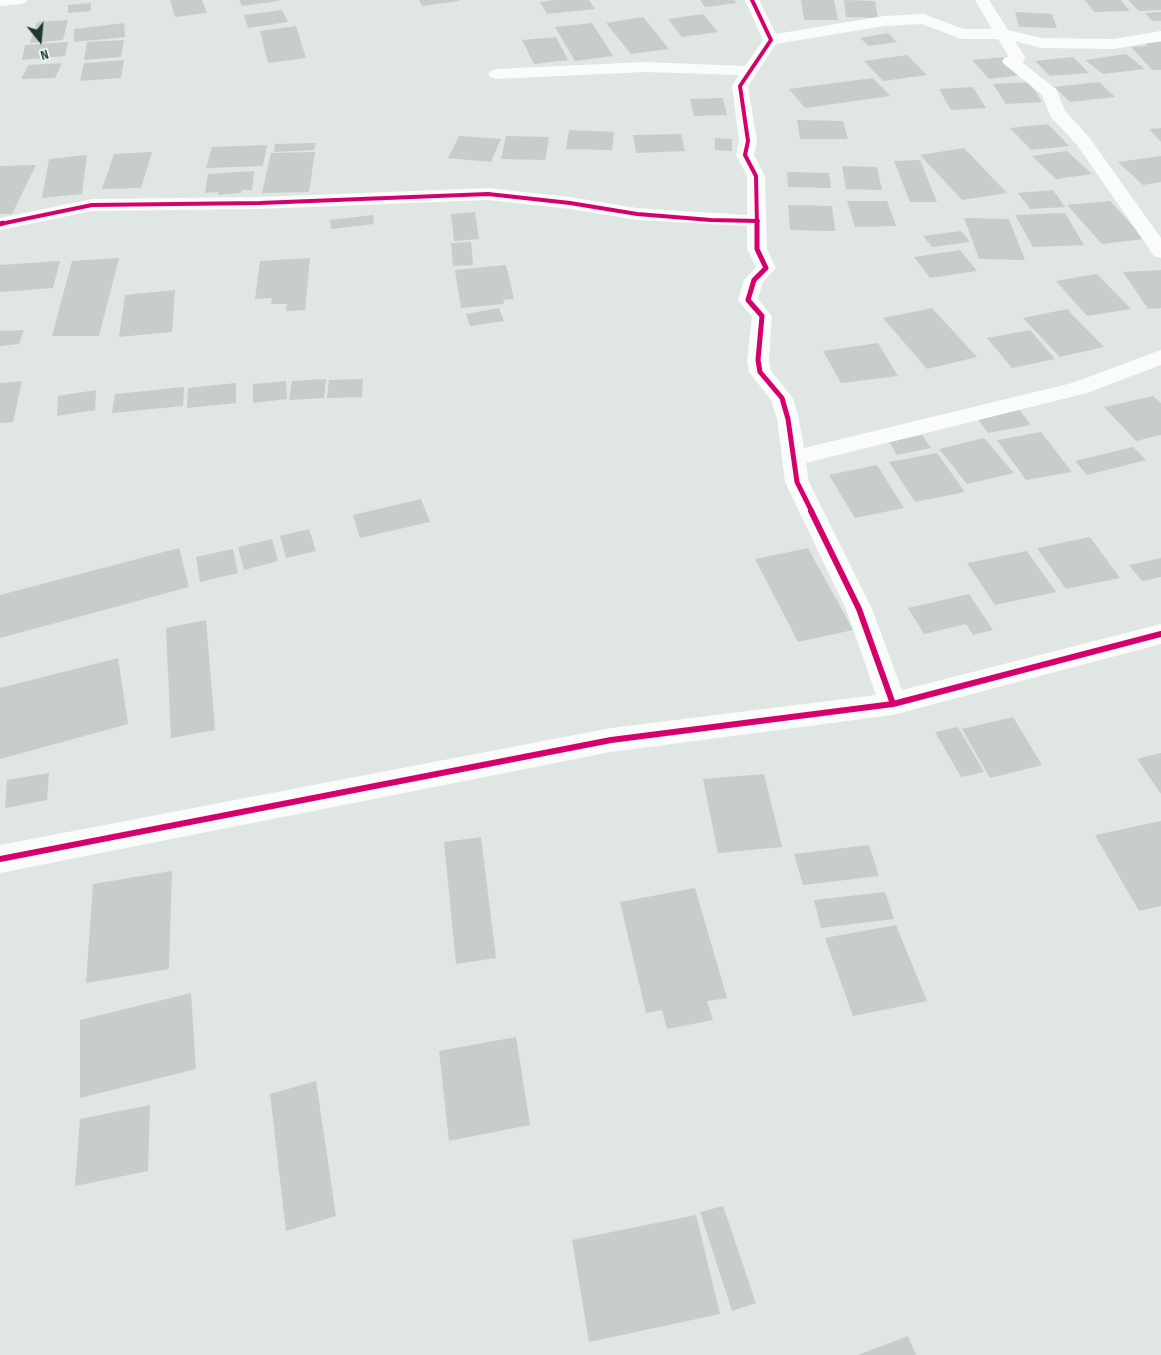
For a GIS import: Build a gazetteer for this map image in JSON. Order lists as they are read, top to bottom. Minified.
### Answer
{"north":"bottom"}
